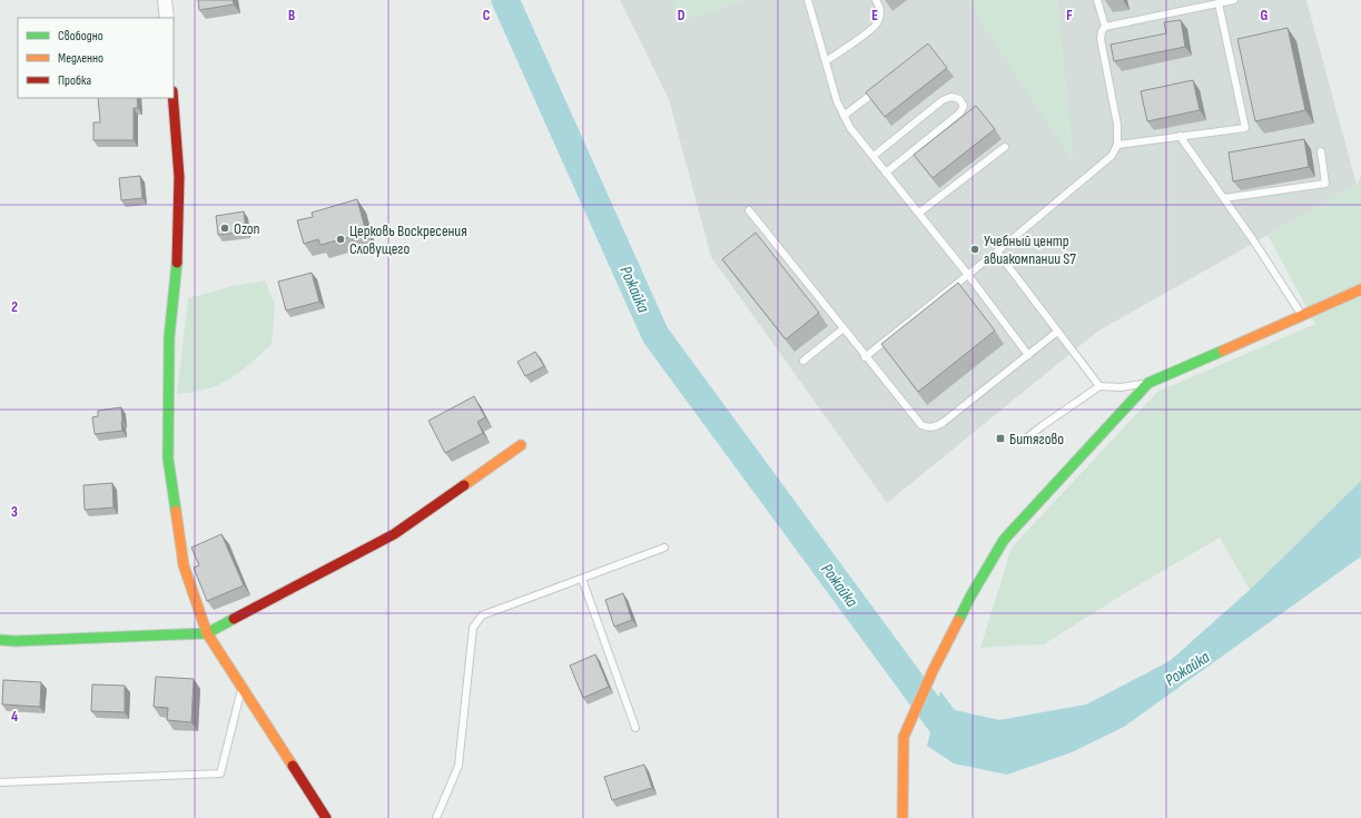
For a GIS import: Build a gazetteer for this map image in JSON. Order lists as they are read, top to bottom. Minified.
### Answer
{"water":["Рожайка"],"places":{"other":["Ozon","Церковь Воскресения Словущего","Учебный центр авиакомпании S7"],"transit":["Битягово"]},"legend":["Свободно","Медленно","Пробка"],"grid":{"columns":["B","C","D","E","F","G"],"rows":["2","3","4"]}}
